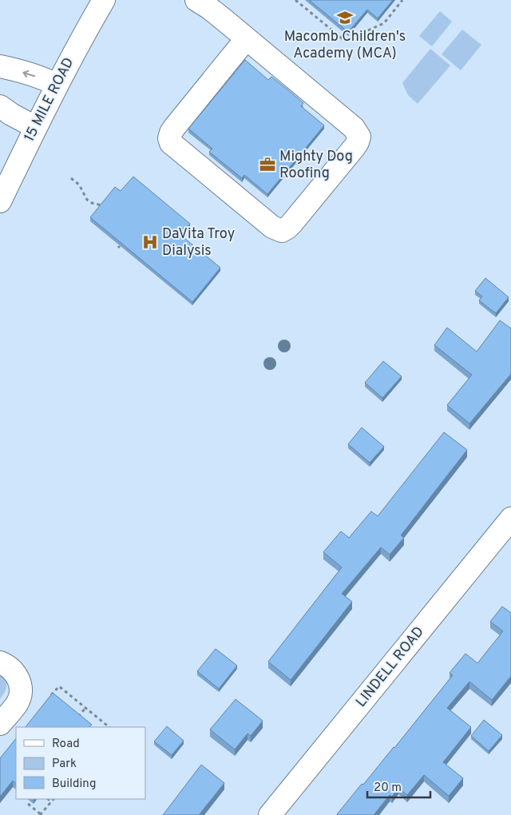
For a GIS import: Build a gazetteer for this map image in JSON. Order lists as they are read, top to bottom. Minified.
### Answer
{"streets":{"street":["15 MILE ROAD","LINDELL ROAD"]},"places":{"school or university":["Macomb Children's Academy (MCA)"],"office":["Mighty Dog Roofing"],"hospital":["DaVita Troy Dialysis"]},"legend":["Road","Park","Building"],"scale_bar":"20 m"}
